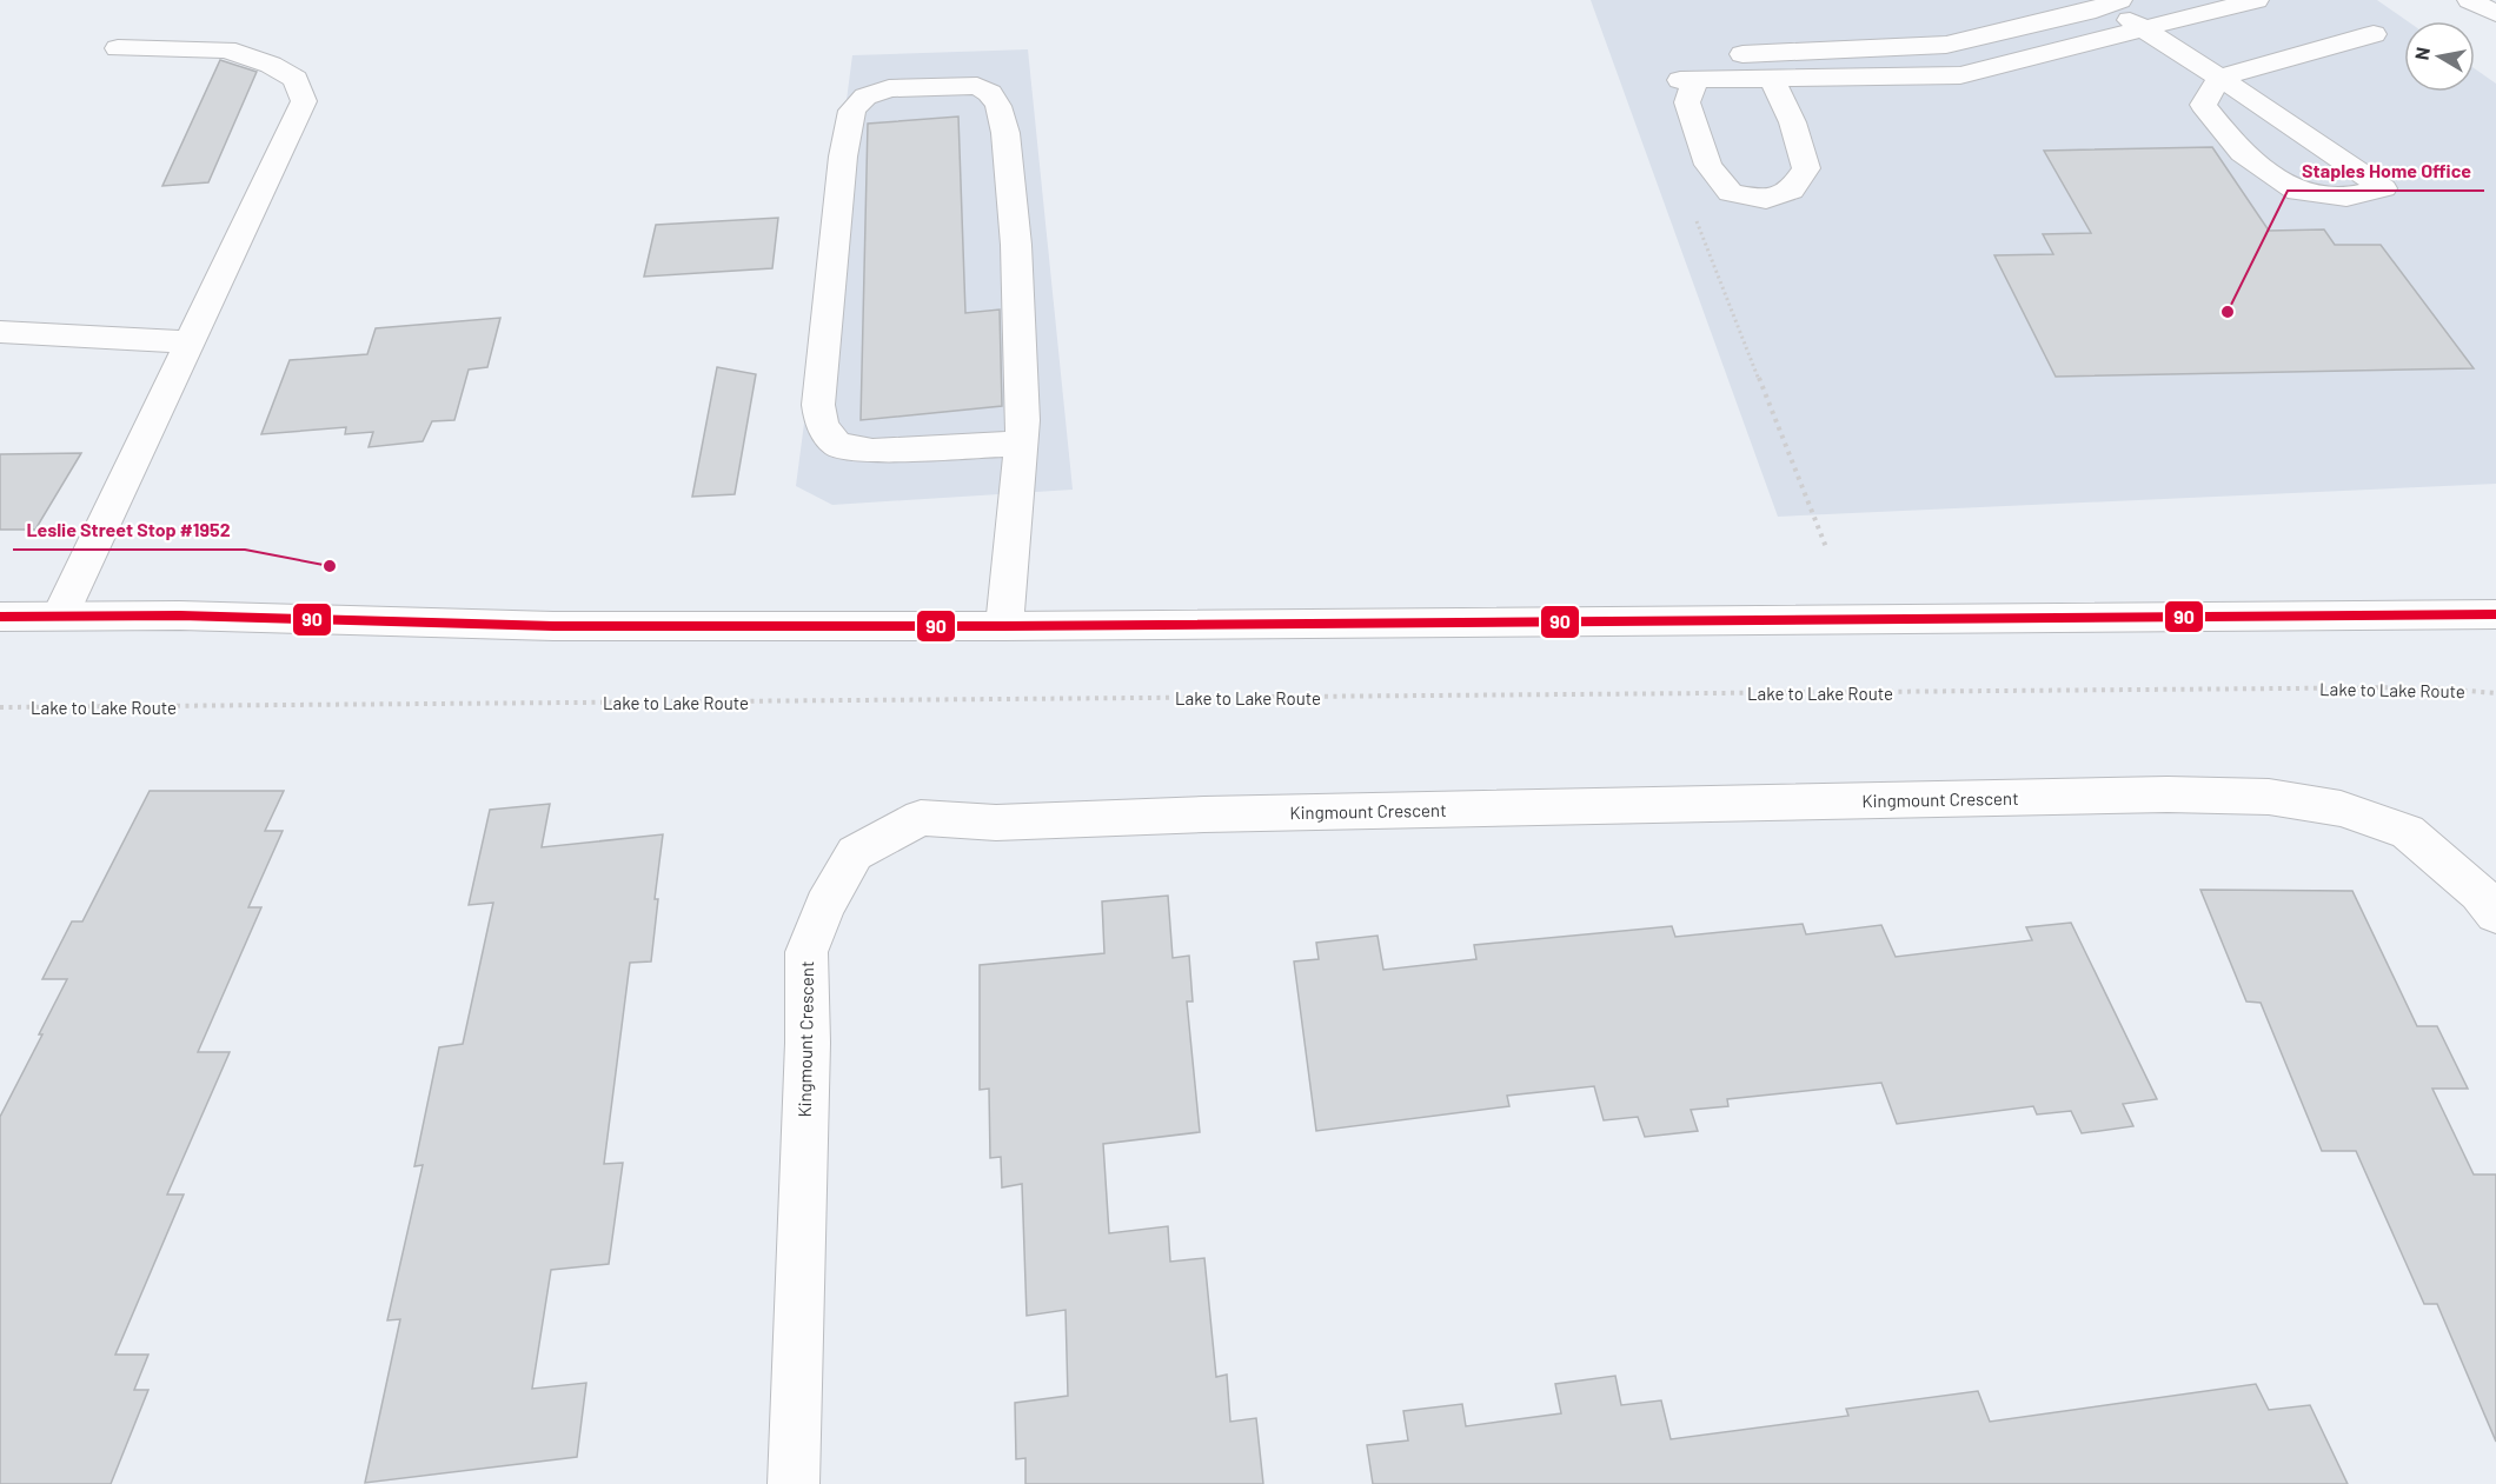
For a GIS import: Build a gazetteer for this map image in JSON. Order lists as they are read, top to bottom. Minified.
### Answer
{"streets":{"main road":["Kingmount Crescent"],"path":["Lake to Lake Route"]},"places":["Staples Home Office","Leslie Street Stop #1952"],"lines":["transit line 90"],"north":"left"}
